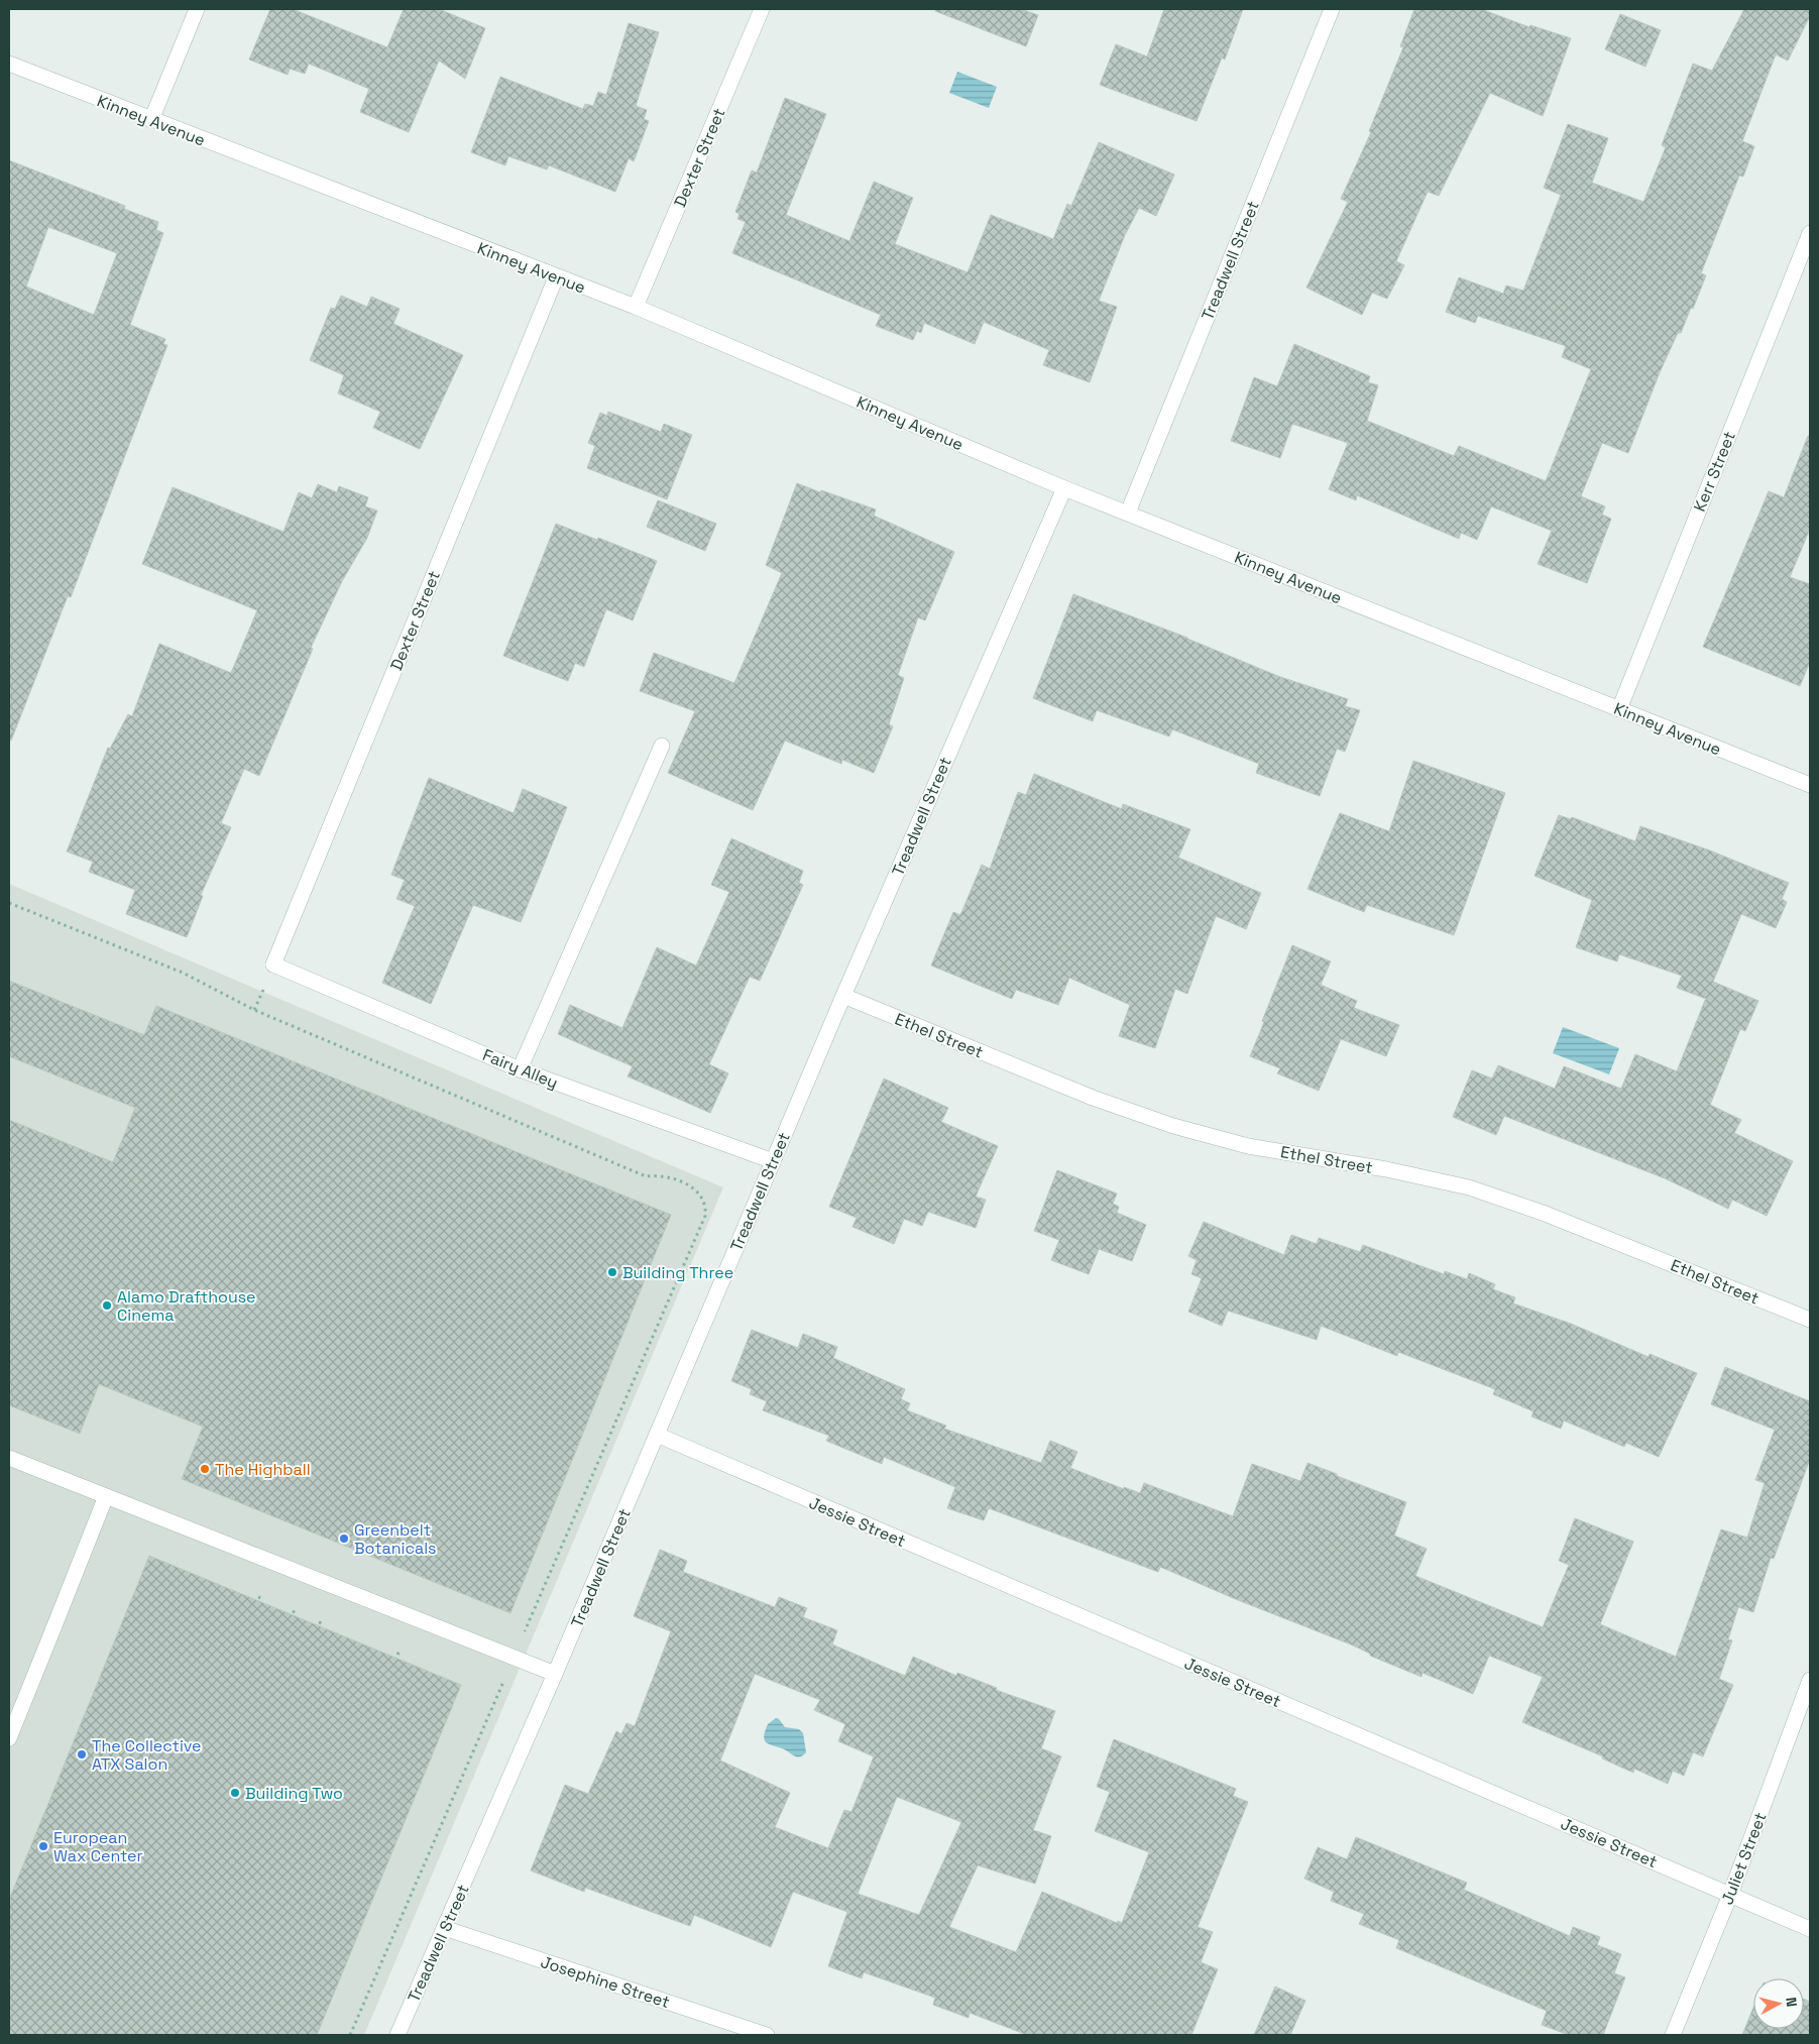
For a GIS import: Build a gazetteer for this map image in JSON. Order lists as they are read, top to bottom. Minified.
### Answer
{"streets":{"street":["Kinney Avenue","Dexter Street","Treadwell Street","Kerr Street","Ethel Street","Fairy Alley","Jessie Street","Juliet Street","Josephine Street"]},"crossings":[["Kinney Avenue","Dexter Street"],["Kinney Avenue","Treadwell Street"],["Kinney Avenue","Kerr Street"],["Dexter Street","Fairy Alley"],["Treadwell Street","Ethel Street"],["Treadwell Street","Fairy Alley"],["Treadwell Street","Jessie Street"],["Treadwell Street","Josephine Street"],["Jessie Street","Juliet Street"]],"places":["Building Three","Alamo Drafthouse Cinema","The Highball","Greenbelt Botanicals","The Collective ATX Salon","Building Two","European Wax Center"],"north":"right"}
